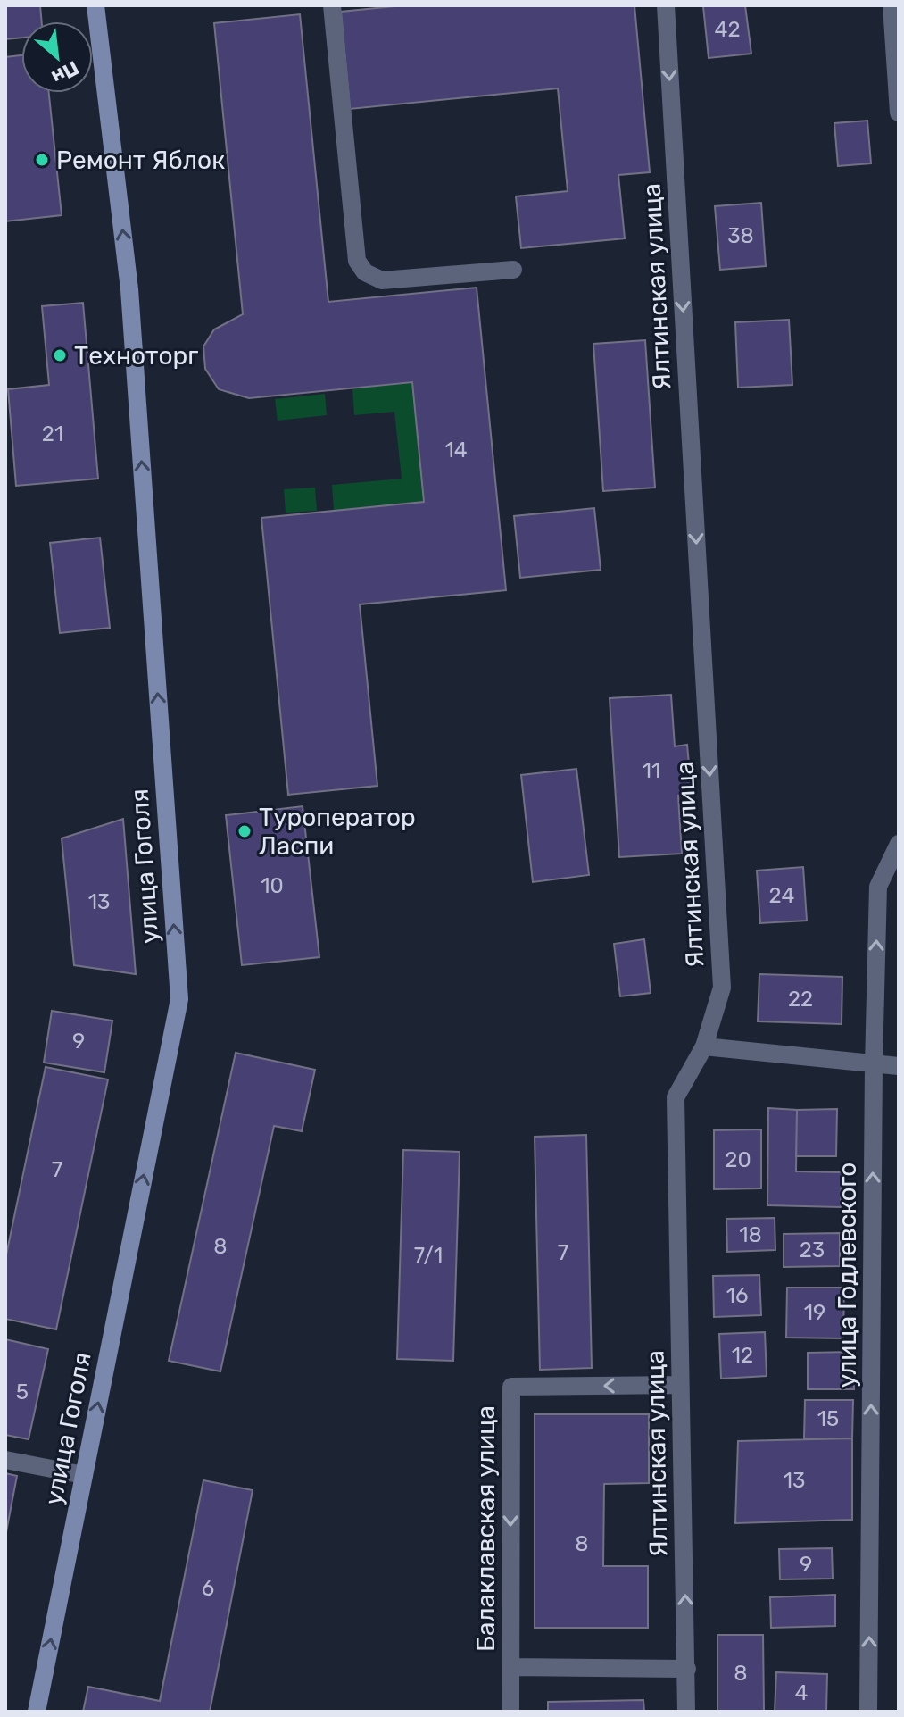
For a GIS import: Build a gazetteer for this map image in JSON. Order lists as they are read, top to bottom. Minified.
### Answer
{"streets":{"main road":["улица Гоголя"],"street":["Ялтинская улица","улица Годлевского","Балаклавская улица"]},"crossings":[["Ялтинская улица","Балаклавская улица"]],"one_way":["улица Гоголя","улица Годлевского"],"places":["Ремонт Яблок","Техноторг","Туроператор Ласпи"],"house_numbers":["42","38","21","14","11","10","24","13","22","9","20","7","18","8","23","7","7/1","16","19","12","5","15","13","8","9","6","8","4"],"north":"bottom right"}
